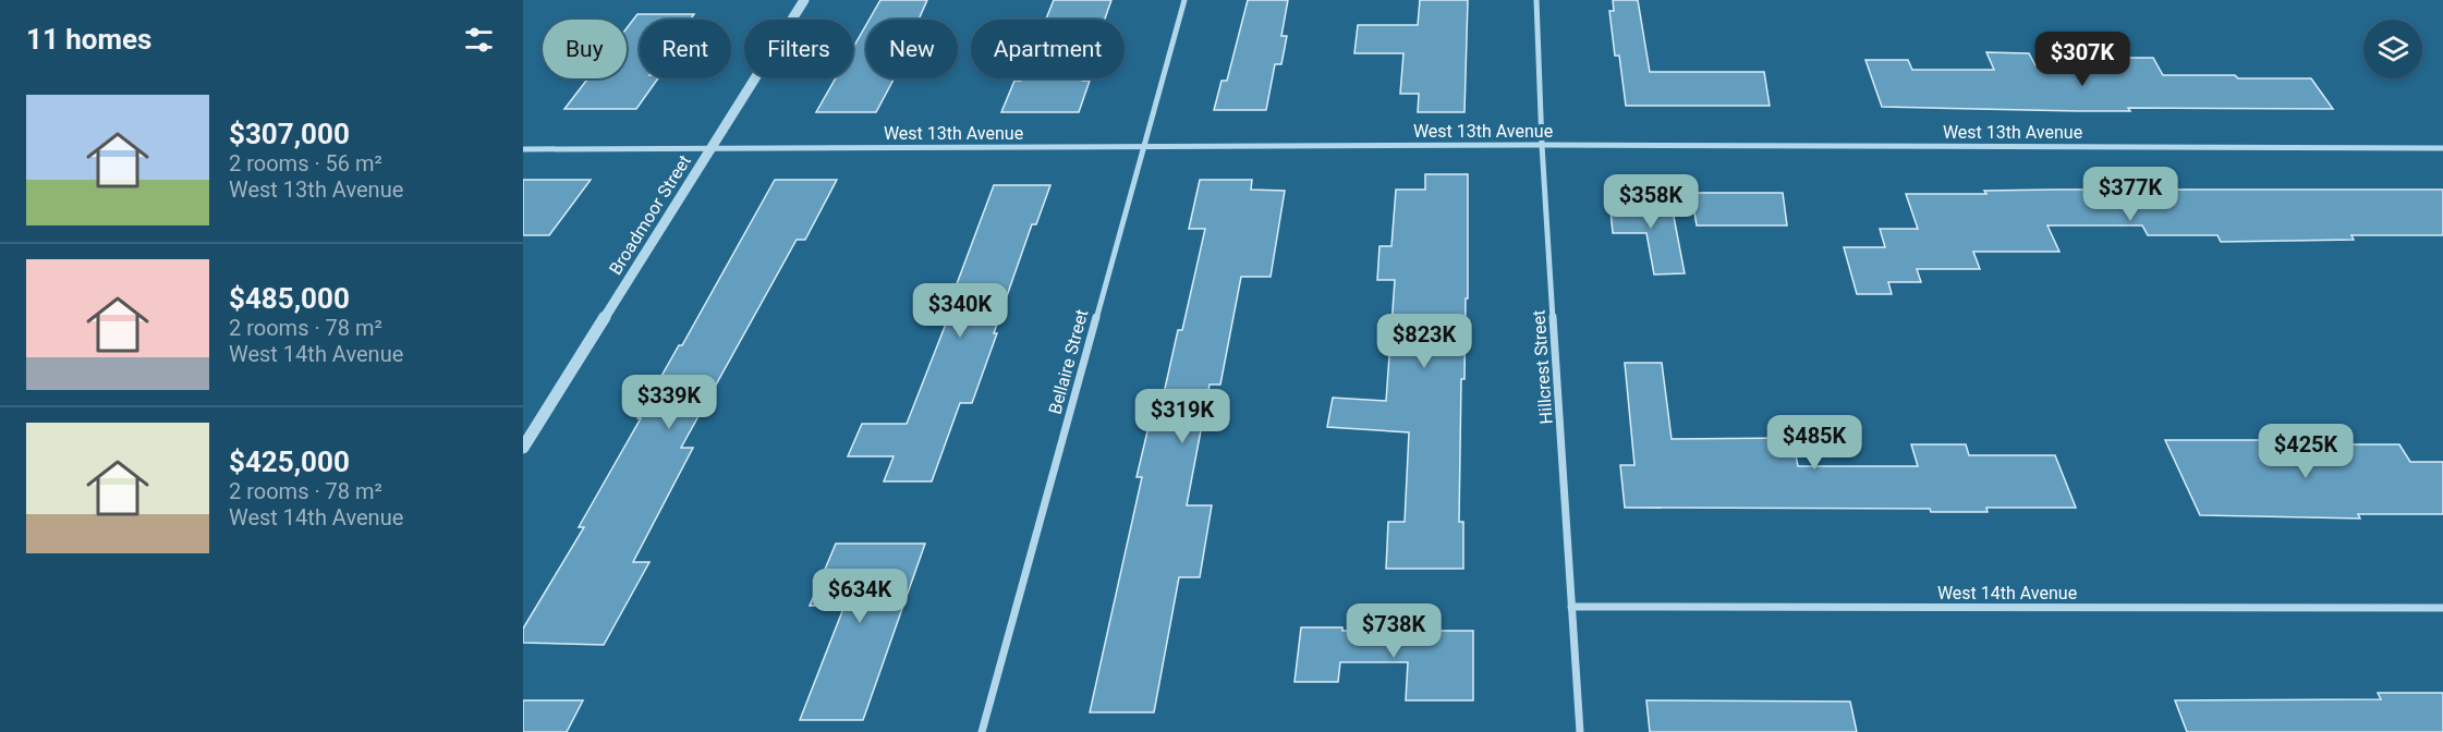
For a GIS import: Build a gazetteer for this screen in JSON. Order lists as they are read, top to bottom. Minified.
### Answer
{"streets":{"street":["West 13th Avenue","Broadmoor Street","Bellaire Street","Hillcrest Street","West 14th Avenue"]},"crossings":[["West 13th Avenue","Broadmoor Street"],["West 13th Avenue","Bellaire Street"],["West 13th Avenue","Hillcrest Street"],["Hillcrest Street","West 14th Avenue"]],"page":{"heading":"11 homes","chip":["Buy","Rent","Filters","New","Apartment"],"price":["$307K","$377K","$358K","$340K","$823K","$339K","$319K","$485K","$425K","$634K","$738K"],"list":[{"name":"$307,000","note":"2 rooms · 56 m² · West 13th Avenue"},{"name":"$485,000","note":"2 rooms · 78 m² · West 14th Avenue"},{"name":"$425,000","note":"2 rooms · 78 m² · West 14th Avenue"}]}}
